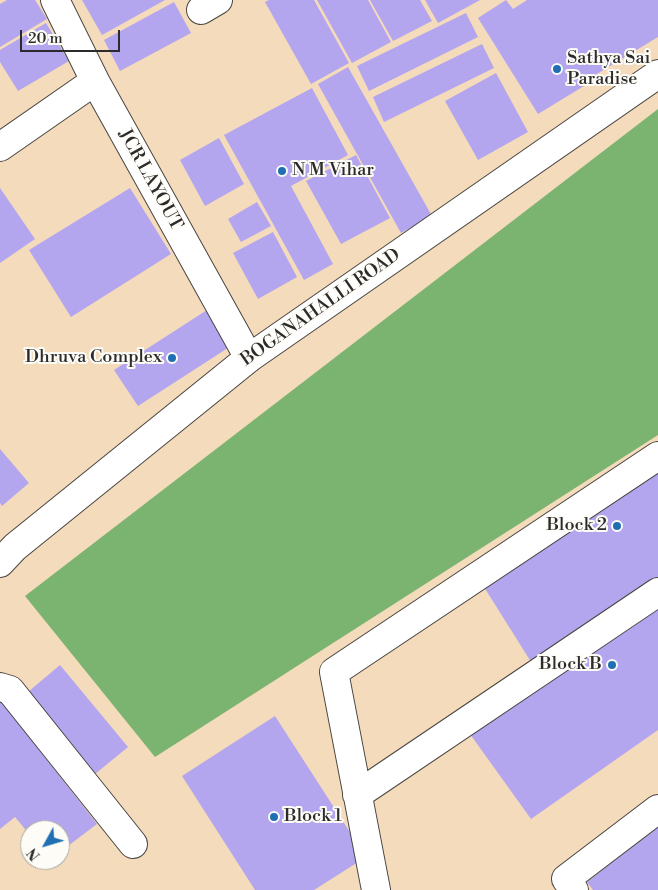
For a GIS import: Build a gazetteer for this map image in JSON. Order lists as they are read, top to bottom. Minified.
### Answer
{"streets":{"street":["JCR LAYOUT","BOGANAHALLI ROAD"]},"crossings":[["JCR LAYOUT","BOGANAHALLI ROAD"]],"places":["Sathya Sai Paradise","N M Vihar","Dhruva Complex","Block 2","Block B","Block 1"],"scale_bar":"20 m","north":"bottom left"}
